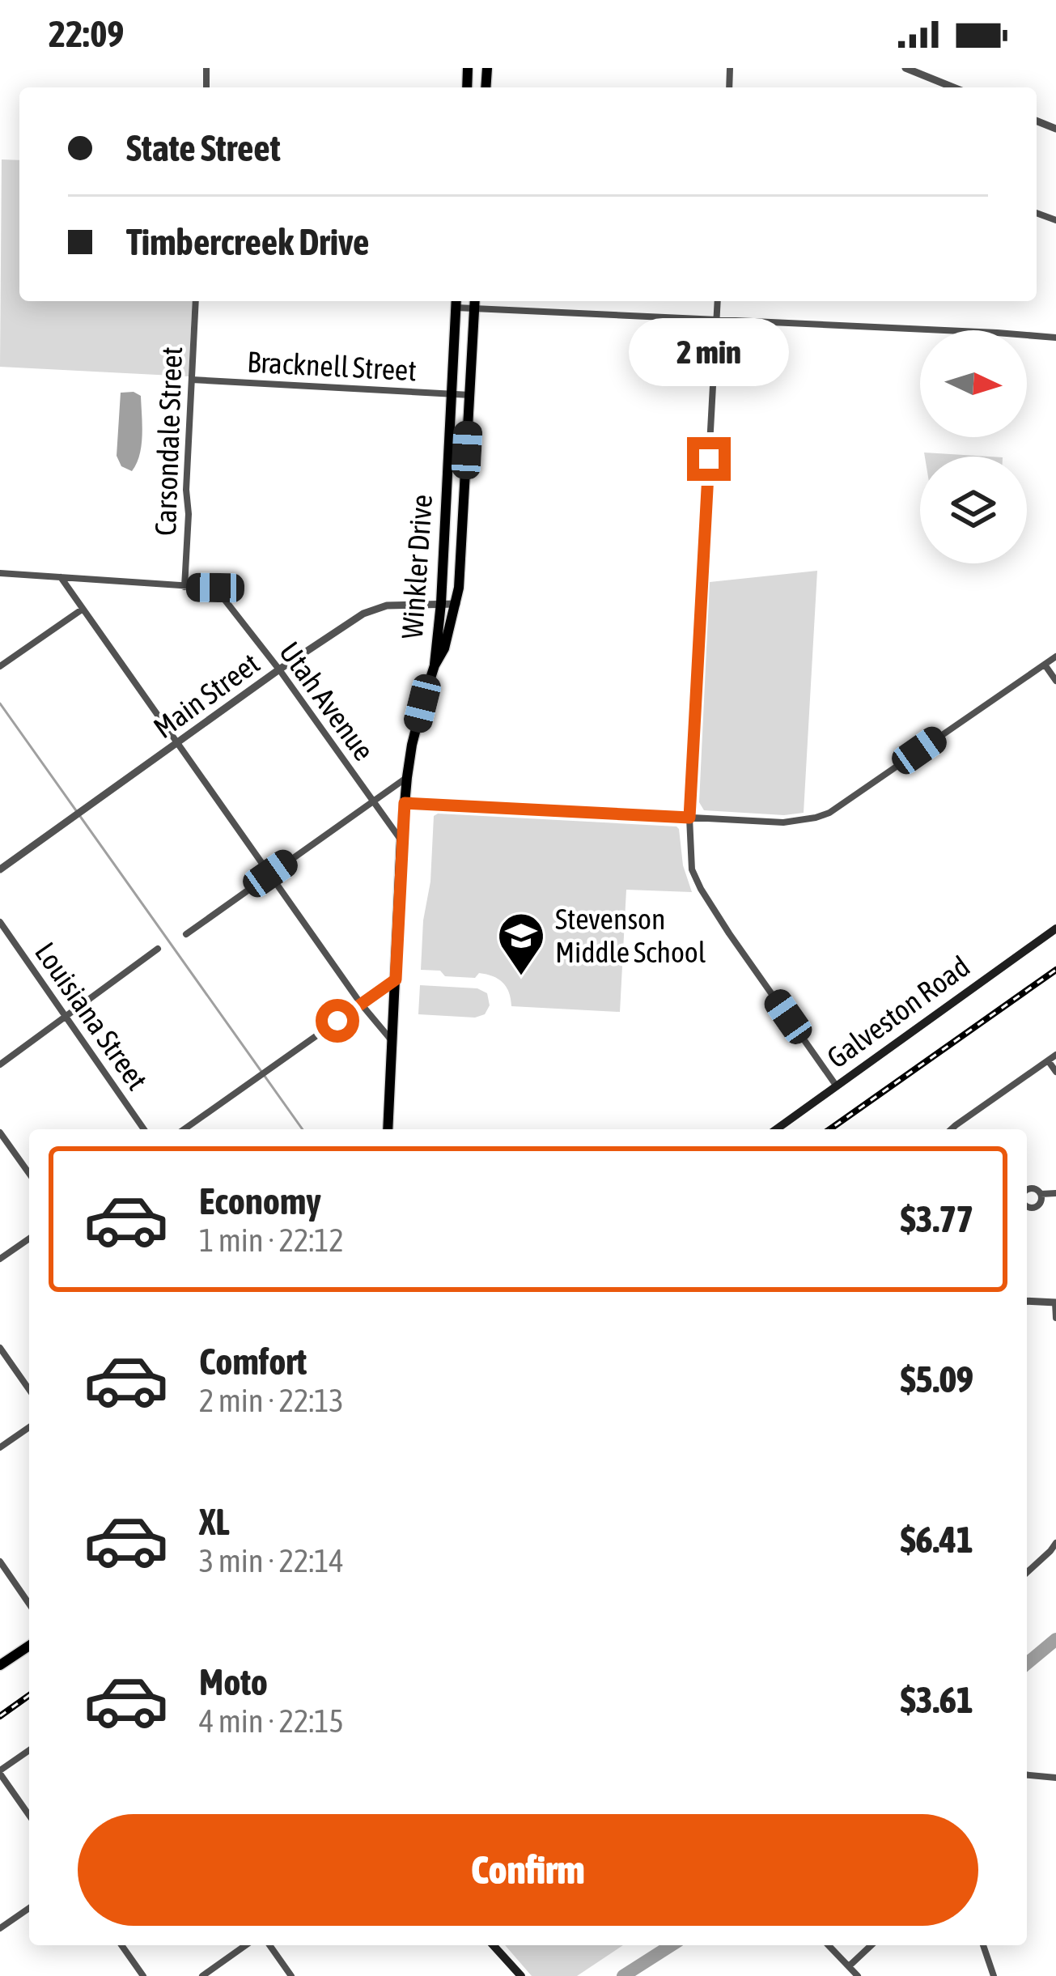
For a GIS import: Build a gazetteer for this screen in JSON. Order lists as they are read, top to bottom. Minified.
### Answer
{"streets":{"main road":["Winkler Drive","Galveston Road"],"street":["Bracknell Street","Carsondale Street","Main Street","Utah Avenue","Louisiana Street"]},"crossings":[["Bracknell Street","Carsondale Street"],["Bracknell Street","Winkler Drive"],["Carsondale Street","Utah Avenue"],["Winkler Drive","Main Street"],["Winkler Drive","Utah Avenue"],["Main Street","Utah Avenue"]],"places":{"school or university":["Stevenson Middle School"]},"north":"right","page":{"status":"22:09","banner":["State Street","Timbercreek Drive"],"bubble":"2 min","list":[{"name":"Economy","note":"1 min · 22:12","value":"$3.77"},{"name":"Comfort","note":"2 min · 22:13","value":"$5.09"},{"name":"XL","note":"3 min · 22:14","value":"$6.41"},{"name":"Moto","note":"4 min · 22:15","value":"$3.61"}],"buttons":"Confirm"}}
